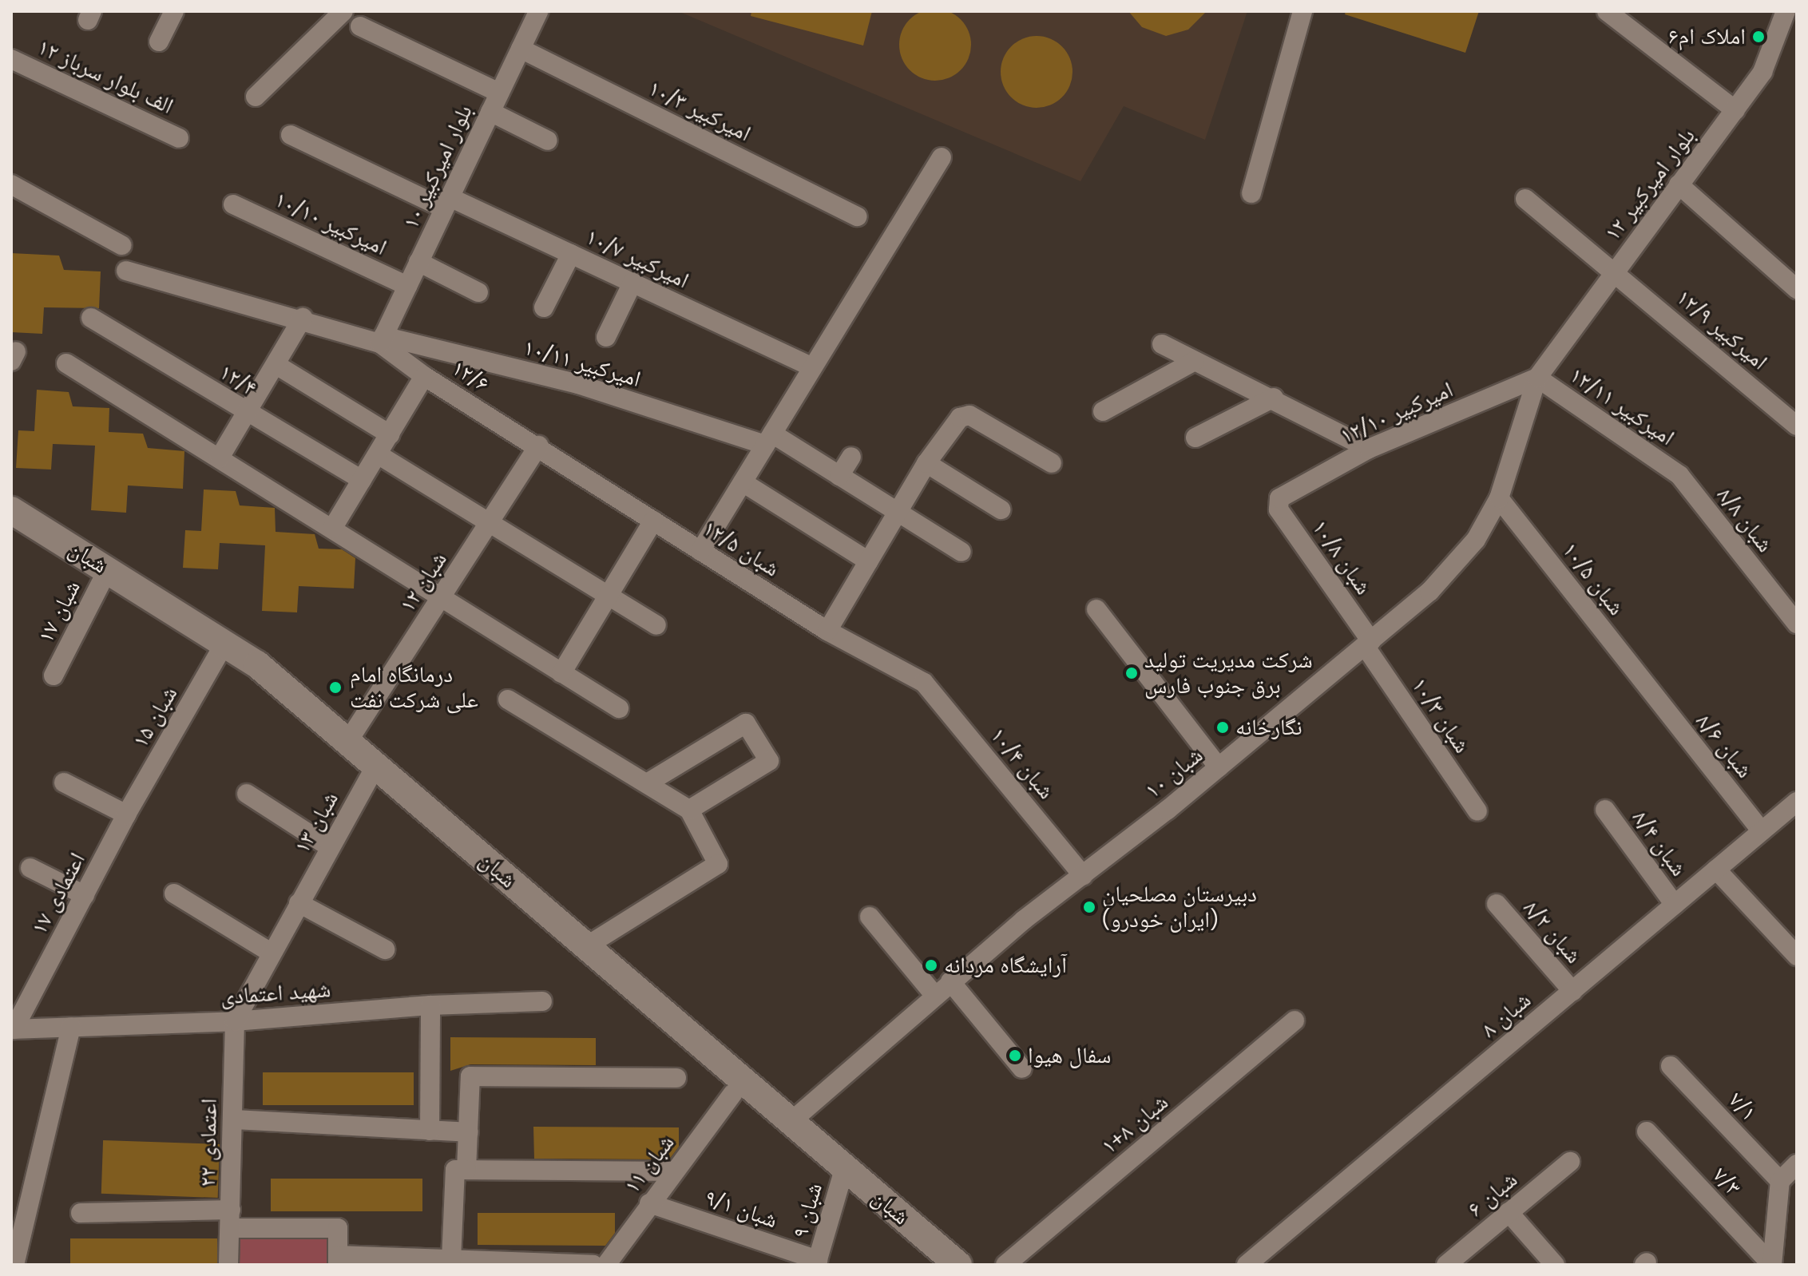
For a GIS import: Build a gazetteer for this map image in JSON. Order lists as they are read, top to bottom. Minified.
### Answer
{"streets":{"street":["۱۲ الف بلوار سرباز","۱۰/۳ امیرکبیر","۱۰ بلوار امیرکبیر","۱۲ بلوار امیرکبیر","۱۰/۱۰ امیرکبیر","۱۰/۷ امیرکبیر","۱۲/۹ امیرکبیر","۱۰/۱۱ امیرکبیر","۱۲/۶","۱۲/۴","۱۲/۱۱ امیرکبیر","۱۲/۱۰ امیرکبیر","۸/۸ شبان","۱۲/۵ شبان","شبان","۱۰/۸ شبان","۱۰/۵ شبان","۱۲ شبان","۱۷ شبان","۱۰/۳ شبان","۱۵ شبان","۸/۶ شبان","۱۰/۴ شبان","۱۰ شبان","۱۳ شبان","۸/۴ شبان","۱۷ اعتمادی","۸/۲ شبان","شهید اعتمادی","۸ شبان","۷/۱","۱+۸ شبان","۲۲ اعتمادی","۱۱ شبان","۷/۳","۶ شبان","۹/۱ شبان","۹ شبان"]},"crossings":[["۱۰/۳ امیرکبیر","۱۰ بلوار امیرکبیر"],["۱۰ بلوار امیرکبیر","۱۰/۱۰ امیرکبیر"],["۱۰ بلوار امیرکبیر","۱۰/۷ امیرکبیر"],["۱۰ بلوار امیرکبیر","۱۰/۱۱ امیرکبیر"],["۱۰ بلوار امیرکبیر","۱۲/۶"],["۱۲ بلوار امیرکبیر","۱۲/۹ امیرکبیر"],["۱۲ بلوار امیرکبیر","۱۲/۱۱ امیرکبیر"],["۱۲ بلوار امیرکبیر","۱۲/۱۰ امیرکبیر"],["۱۲ بلوار امیرکبیر","۱۰ شبان"],["۱۰/۱۱ امیرکبیر","۱۲/۶"],["۱۲/۶","۱۲/۵ شبان"],["۱۲/۶","۱۲ شبان"],["۱۲/۱۱ امیرکبیر","۱۲/۱۰ امیرکبیر"],["۱۲/۱۱ امیرکبیر","۸/۸ شبان"],["۱۲/۱۱ امیرکبیر","۱۰ شبان"],["۱۲/۱۰ امیرکبیر","۱۰/۸ شبان"],["۱۲/۱۰ امیرکبیر","۱۰ شبان"],["۱۲/۵ شبان","۱۲ شبان"],["۱۲/۵ شبان","۱۰/۴ شبان"],["شبان","۱۲ شبان"],["شبان","۱۷ شبان"],["شبان","۱۵ شبان"],["شبان","۱۰ شبان"],["شبان","۱۳ شبان"],["شبان","۹ شبان"],["۱۰/۸ شبان","۱۰/۳ شبان"],["۱۰/۸ شبان","۱۰ شبان"],["۱۰/۵ شبان","۸/۶ شبان"],["۱۰/۵ شبان","۱۰ شبان"],["۱۰/۳ شبان","۱۰ شبان"],["۱۵ شبان","۱۷ اعتمادی"],["۸/۶ شبان","۸ شبان"],["۱۰/۴ شبان","۱۰ شبان"],["۱۳ شبان","شهید اعتمادی"],["۱۳ شبان","۲۲ اعتمادی"],["۸/۴ شبان","۸ شبان"],["۱۷ اعتمادی","شهید اعتمادی"],["۸/۲ شبان","۸ شبان"],["شهید اعتمادی","۲۲ اعتمادی"],["۱۱ شبان","۹/۱ شبان"],["۹/۱ شبان","۹ شبان"]],"places":["املاک ام۶","شرکت مدیریت تولید برق جنوب فارس","درمانگاه امام علی شرکت نفت","نگارخانه","دبیرستان مصلحیان (ایران خودرو)","آرایشگاه مردانه","سفال هیوا"]}
